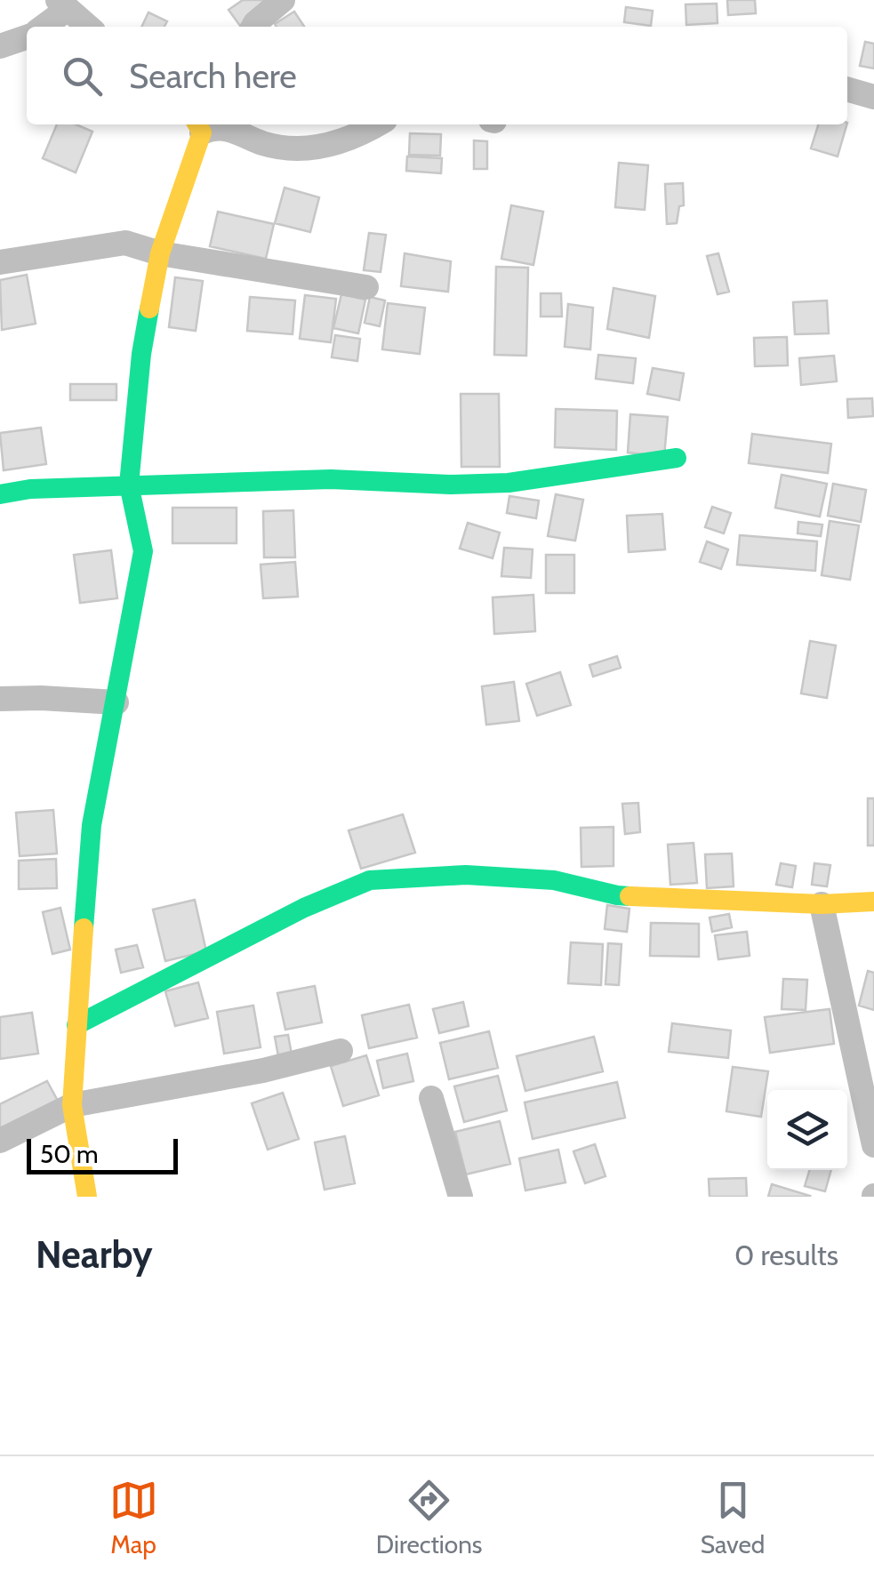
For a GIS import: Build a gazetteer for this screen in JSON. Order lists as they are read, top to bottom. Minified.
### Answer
{"scale_bar":"50 m","page":{"search":"Search here","scale":"50 m","heading":["Nearby","0 results"],"nav":["Map","Directions","Saved"]}}
